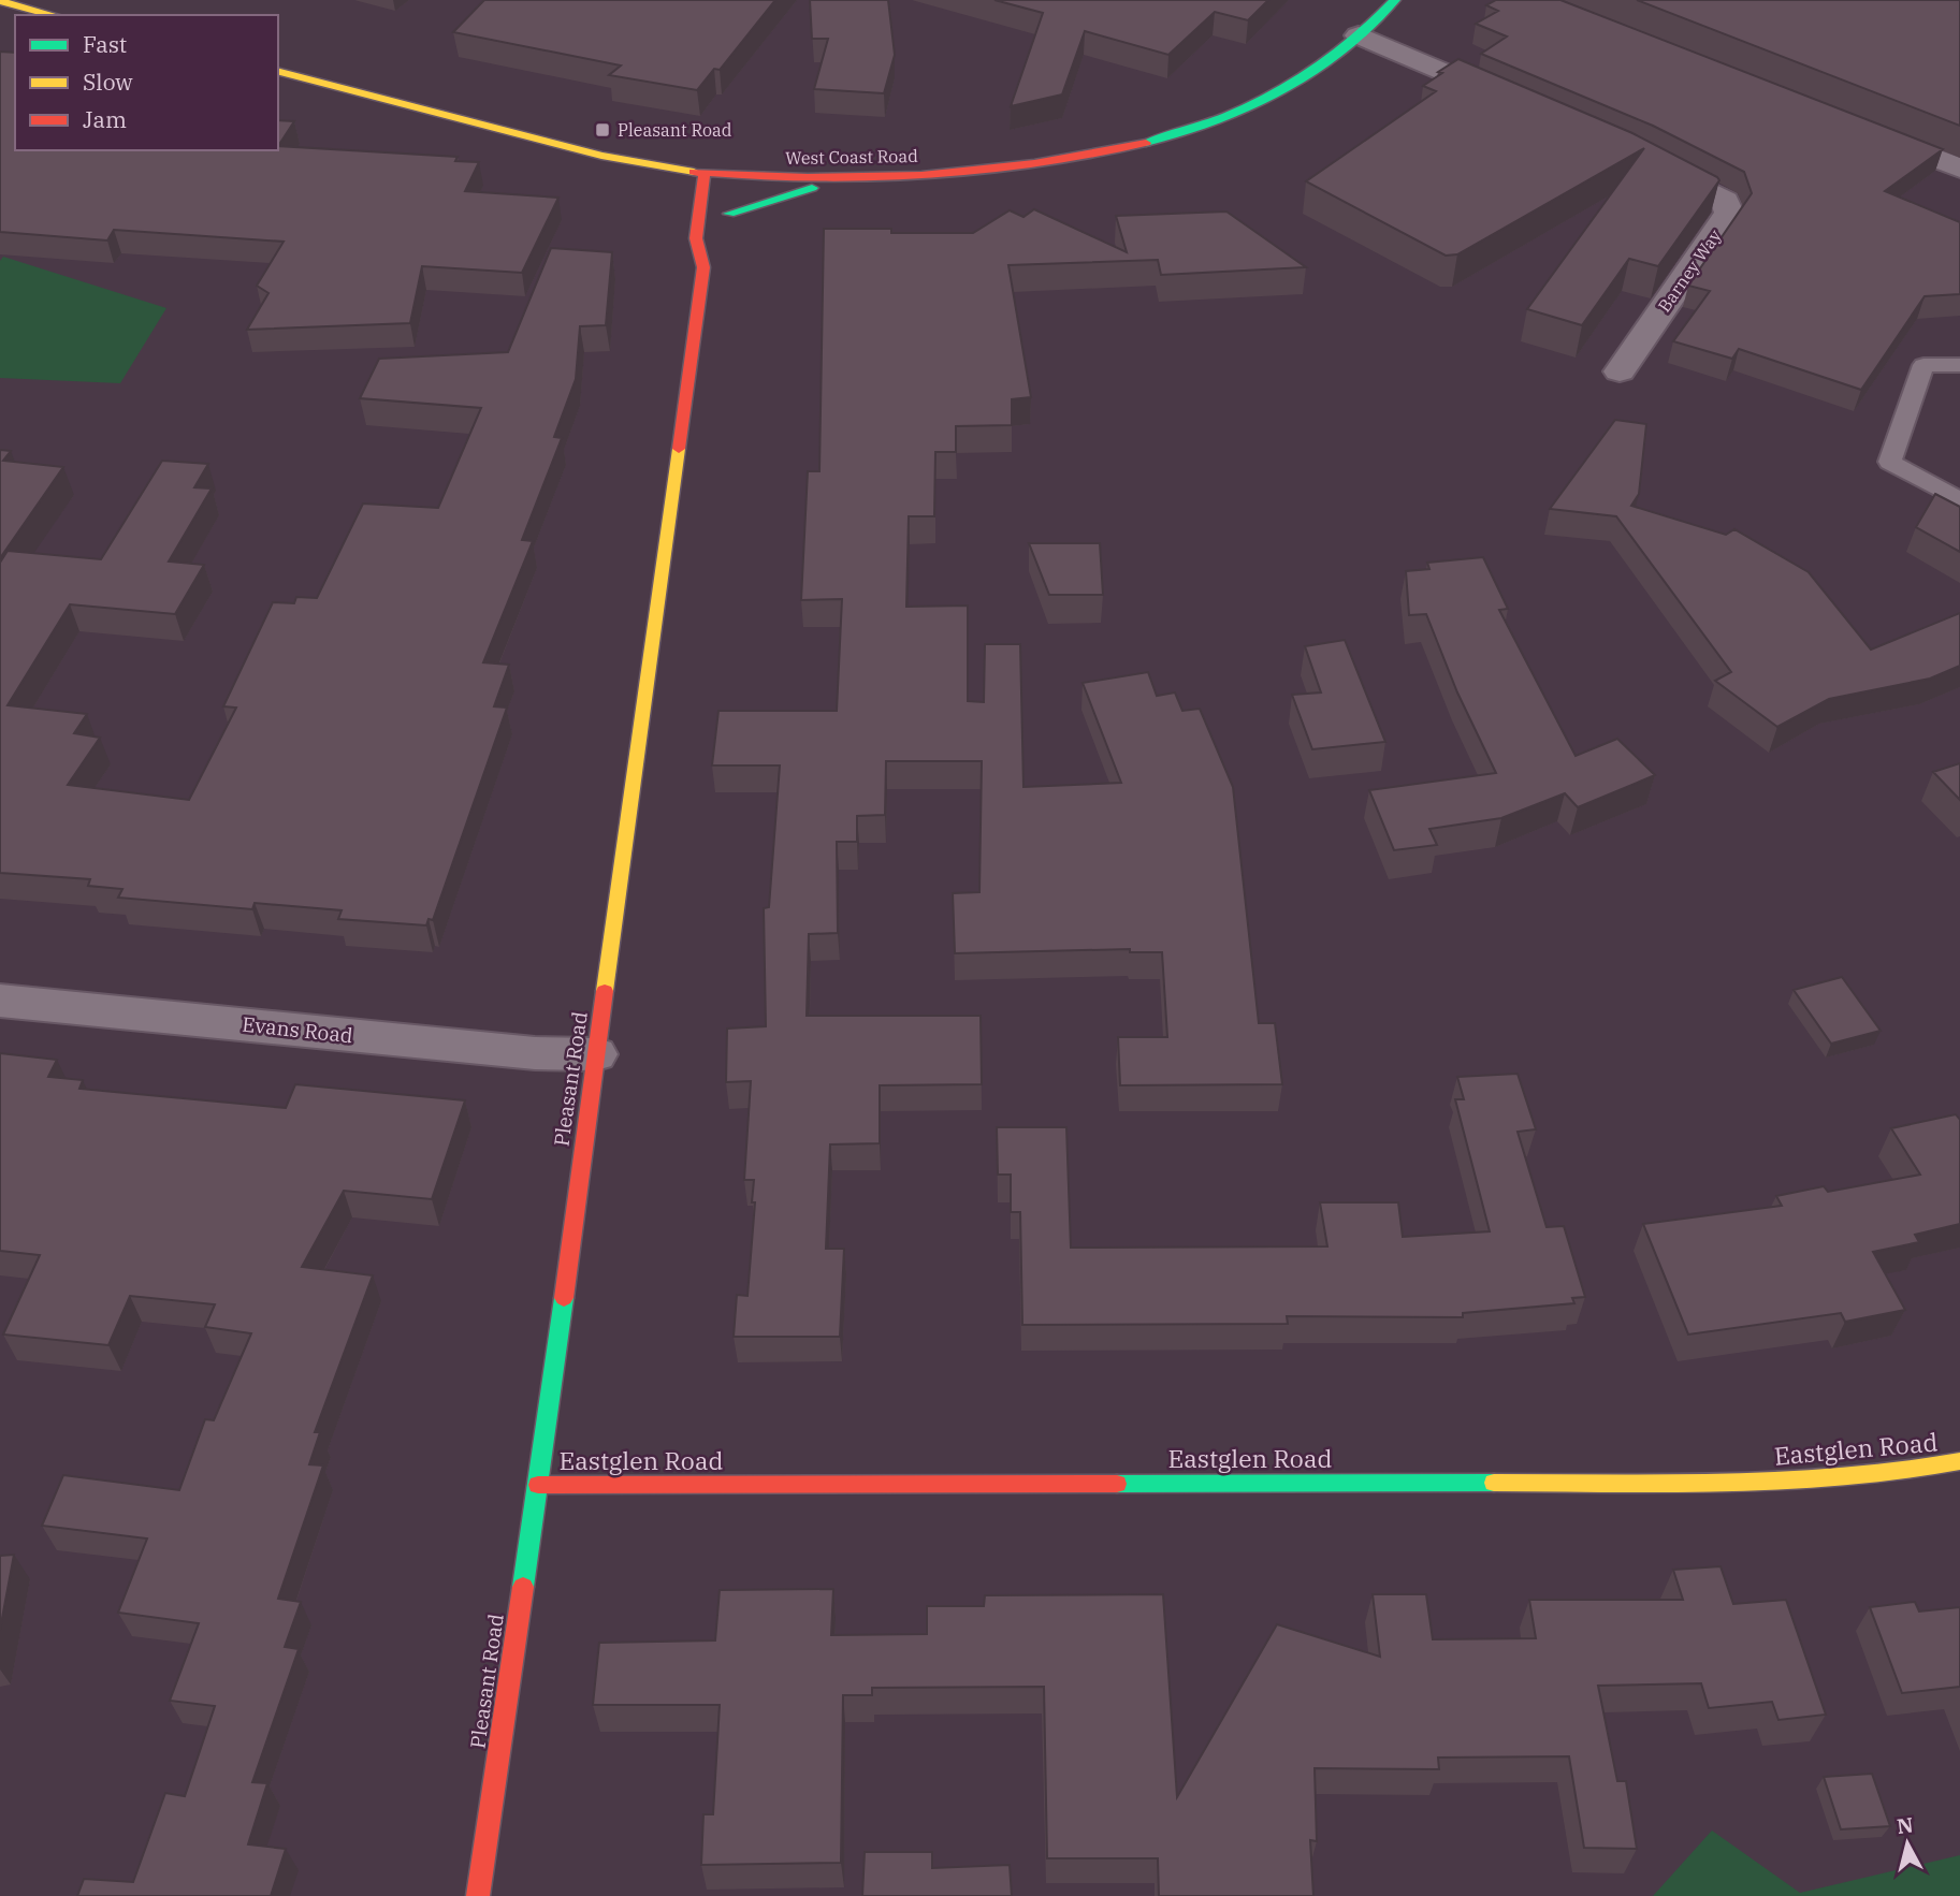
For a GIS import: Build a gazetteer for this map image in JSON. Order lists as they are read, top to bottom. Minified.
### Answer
{"streets":{"main road":["West Coast Road","Pleasant Road","Eastglen Road"],"street":["Barney Way","Evans Road"]},"crossings":[["West Coast Road","Pleasant Road"],["Evans Road","Pleasant Road"],["Pleasant Road","Eastglen Road"]],"places":{"transit":["Pleasant Road"]},"legend":["Fast","Slow","Jam"],"north":"top"}
